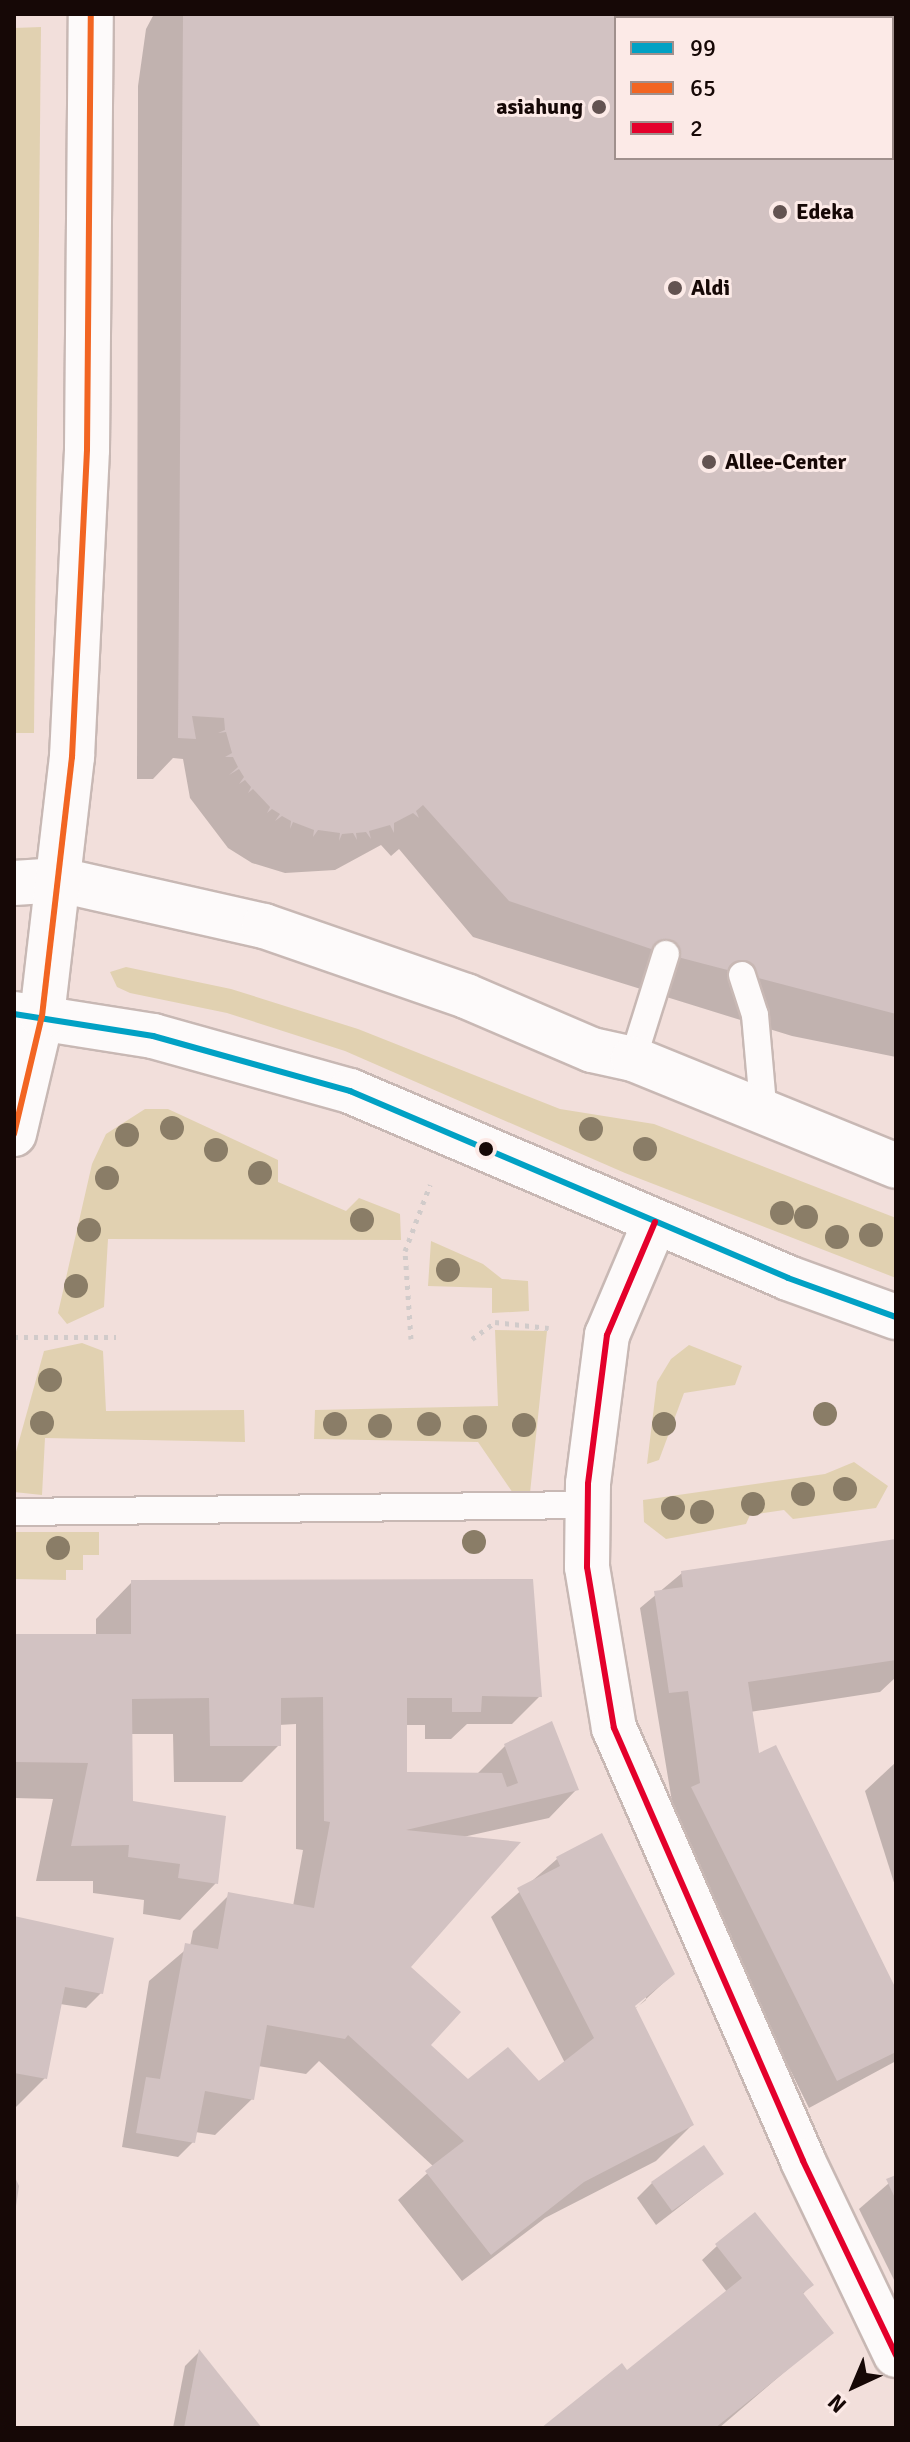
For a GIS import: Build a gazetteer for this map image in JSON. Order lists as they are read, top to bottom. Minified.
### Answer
{"places":["asiahung","Edeka","Aldi","Allee-Center"],"lines":["transit line 65","transit line 99","transit line 2"],"legend":["99","65","2"],"north":"bottom left"}
